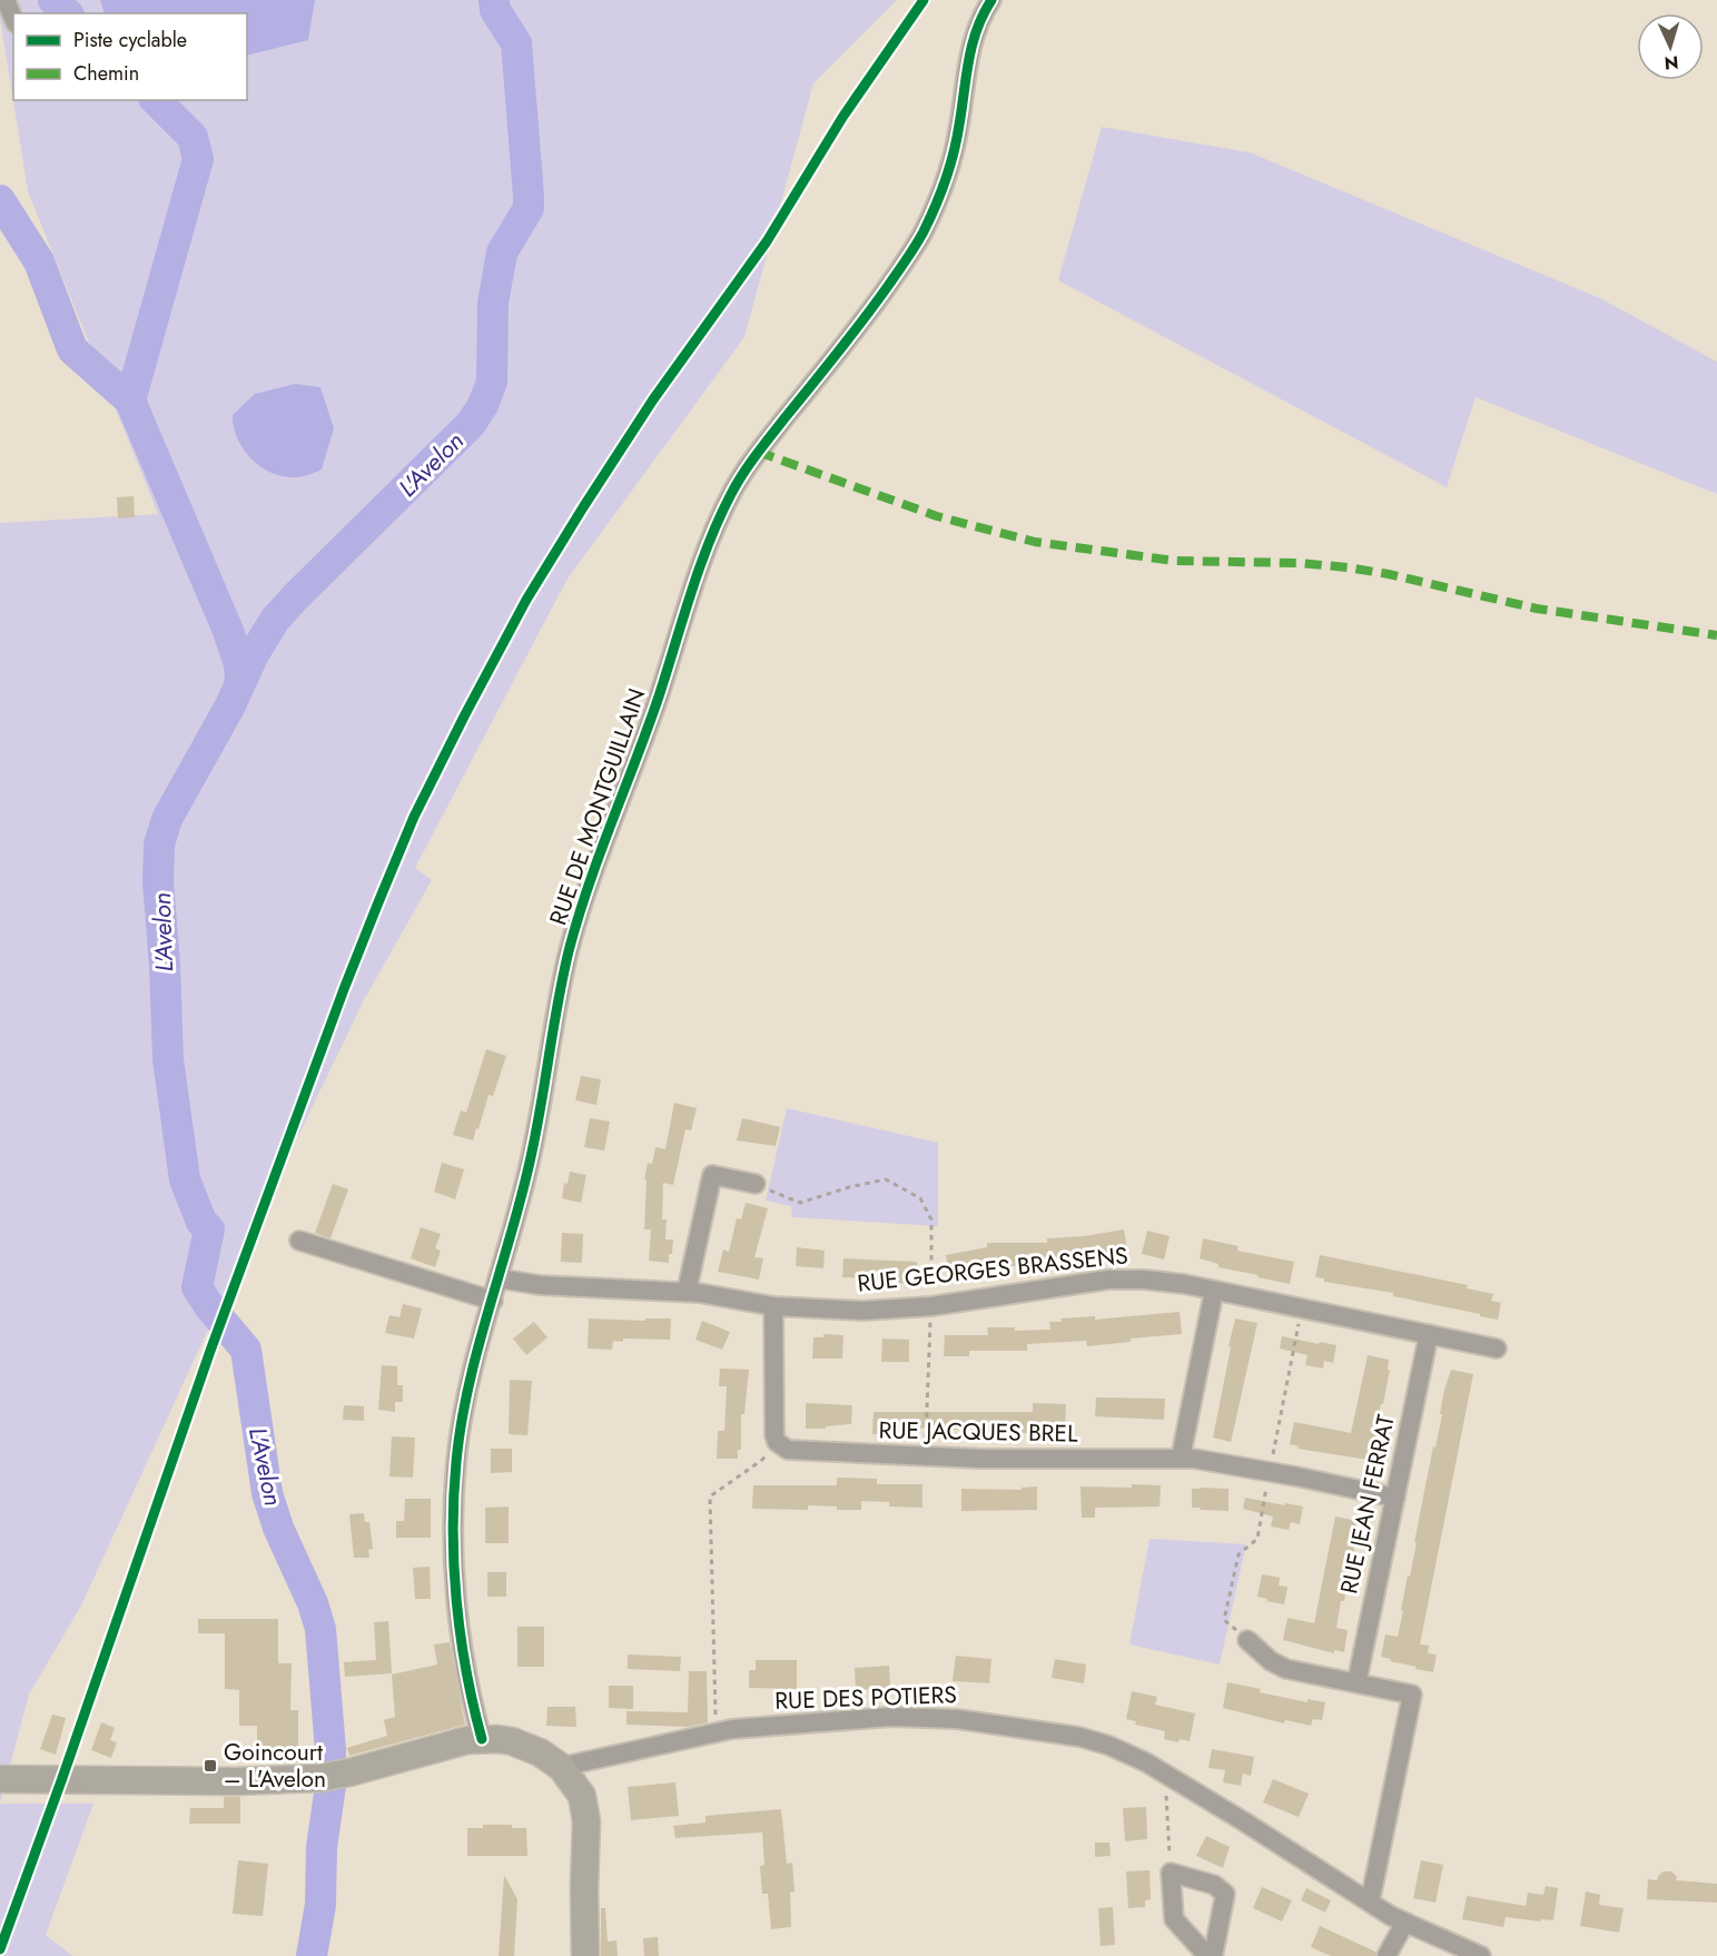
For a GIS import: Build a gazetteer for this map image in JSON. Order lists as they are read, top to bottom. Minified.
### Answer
{"streets":{"street":["RUE DE MONTGUILLAIN","RUE GEORGES BRASSENS","RUE JACQUES BREL","RUE JEAN FERRAT","RUE DES POTIERS"]},"crossings":[["RUE DE MONTGUILLAIN","RUE GEORGES BRASSENS"],["RUE GEORGES BRASSENS","RUE JEAN FERRAT"],["RUE JACQUES BREL","RUE JEAN FERRAT"]],"water":["L'Avelon"],"places":{"transit":["Goincourt – L'Avelon"]},"legend":["Piste cyclable","Chemin"],"north":"bottom"}
